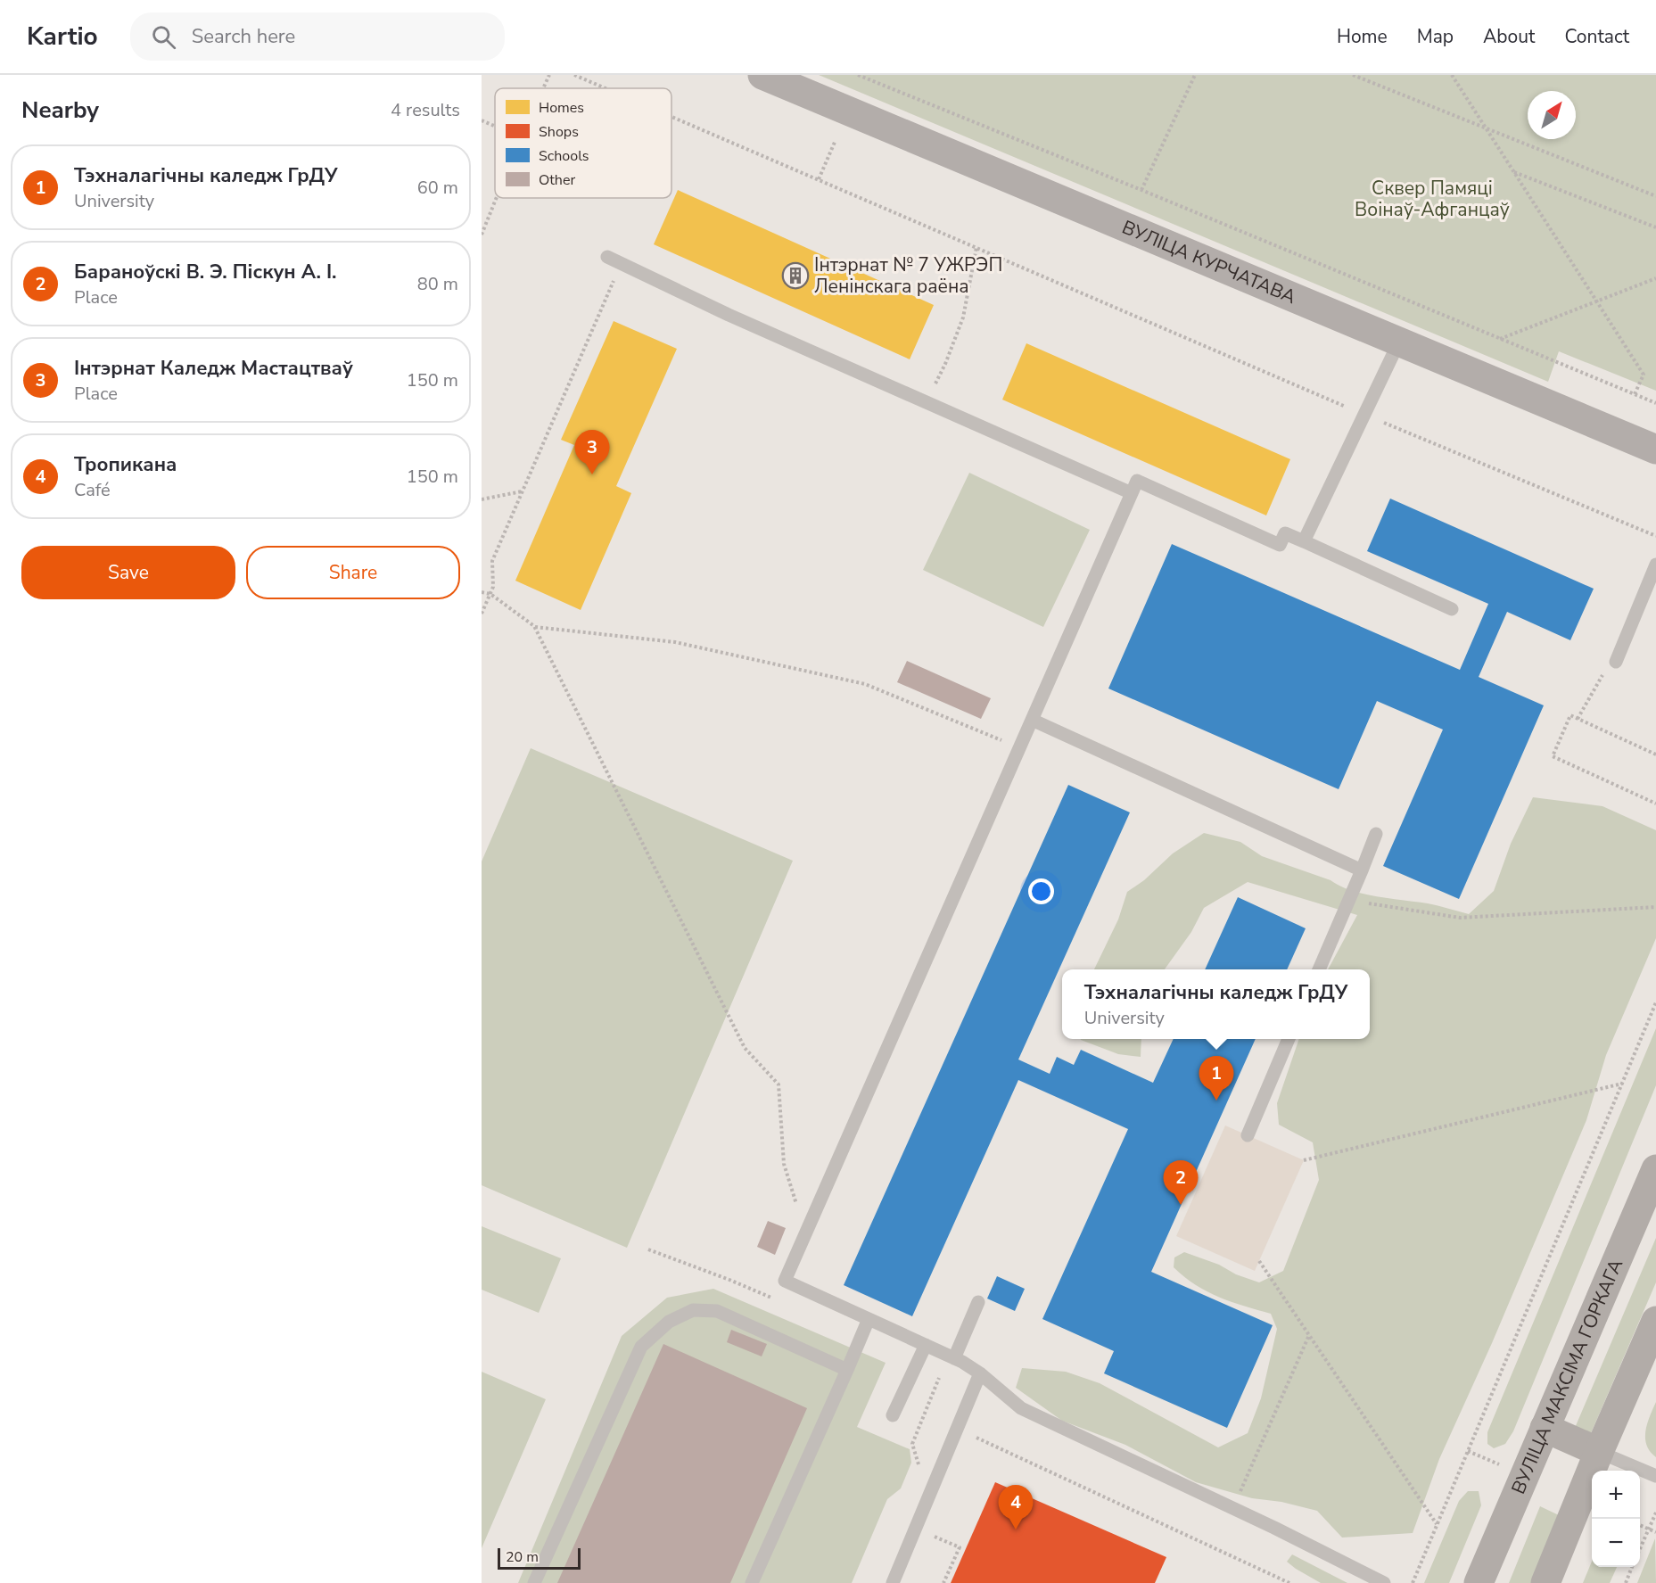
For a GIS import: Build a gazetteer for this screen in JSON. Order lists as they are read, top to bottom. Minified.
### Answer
{"streets":{"main road":["ВУЛІЦА КУРЧАТАВА","ВУЛІЦА МАКСІМА ГОРКАГА"]},"parks":["Сквер Памяці Воінаў-Афганцаў"],"places":{"building":["Інтэрнат № 7 УЖРЭП Ленінскага раёна"]},"legend":["Homes","Shops","Schools","Other"],"scale_bar":"20 m","north":"top right","page":{"header":"Kartio","search":"Search here","nav":["Home","Map","About","Contact"],"heading":["Nearby","4 results"],"list":[{"mark":"1","name":"Тэхналагічны каледж ГрДУ","note":"University","value":"60 m"},{"mark":"2","name":"Бараноўскі В. Э. Піскун А. І.","note":"Place","value":"80 m"},{"mark":"3","name":"Інтэрнат Каледж Мастацтваў","note":"Place","value":"150 m"},{"mark":"4","name":"Тропикана","note":"Café","value":"150 m"}],"pins":["3","1","2","4"],"buttons":["Save","Share"],"popup":["Тэхналагічны каледж ГрДУ","University"],"map_buttons":["+","−"],"scale":"20 m"}}
